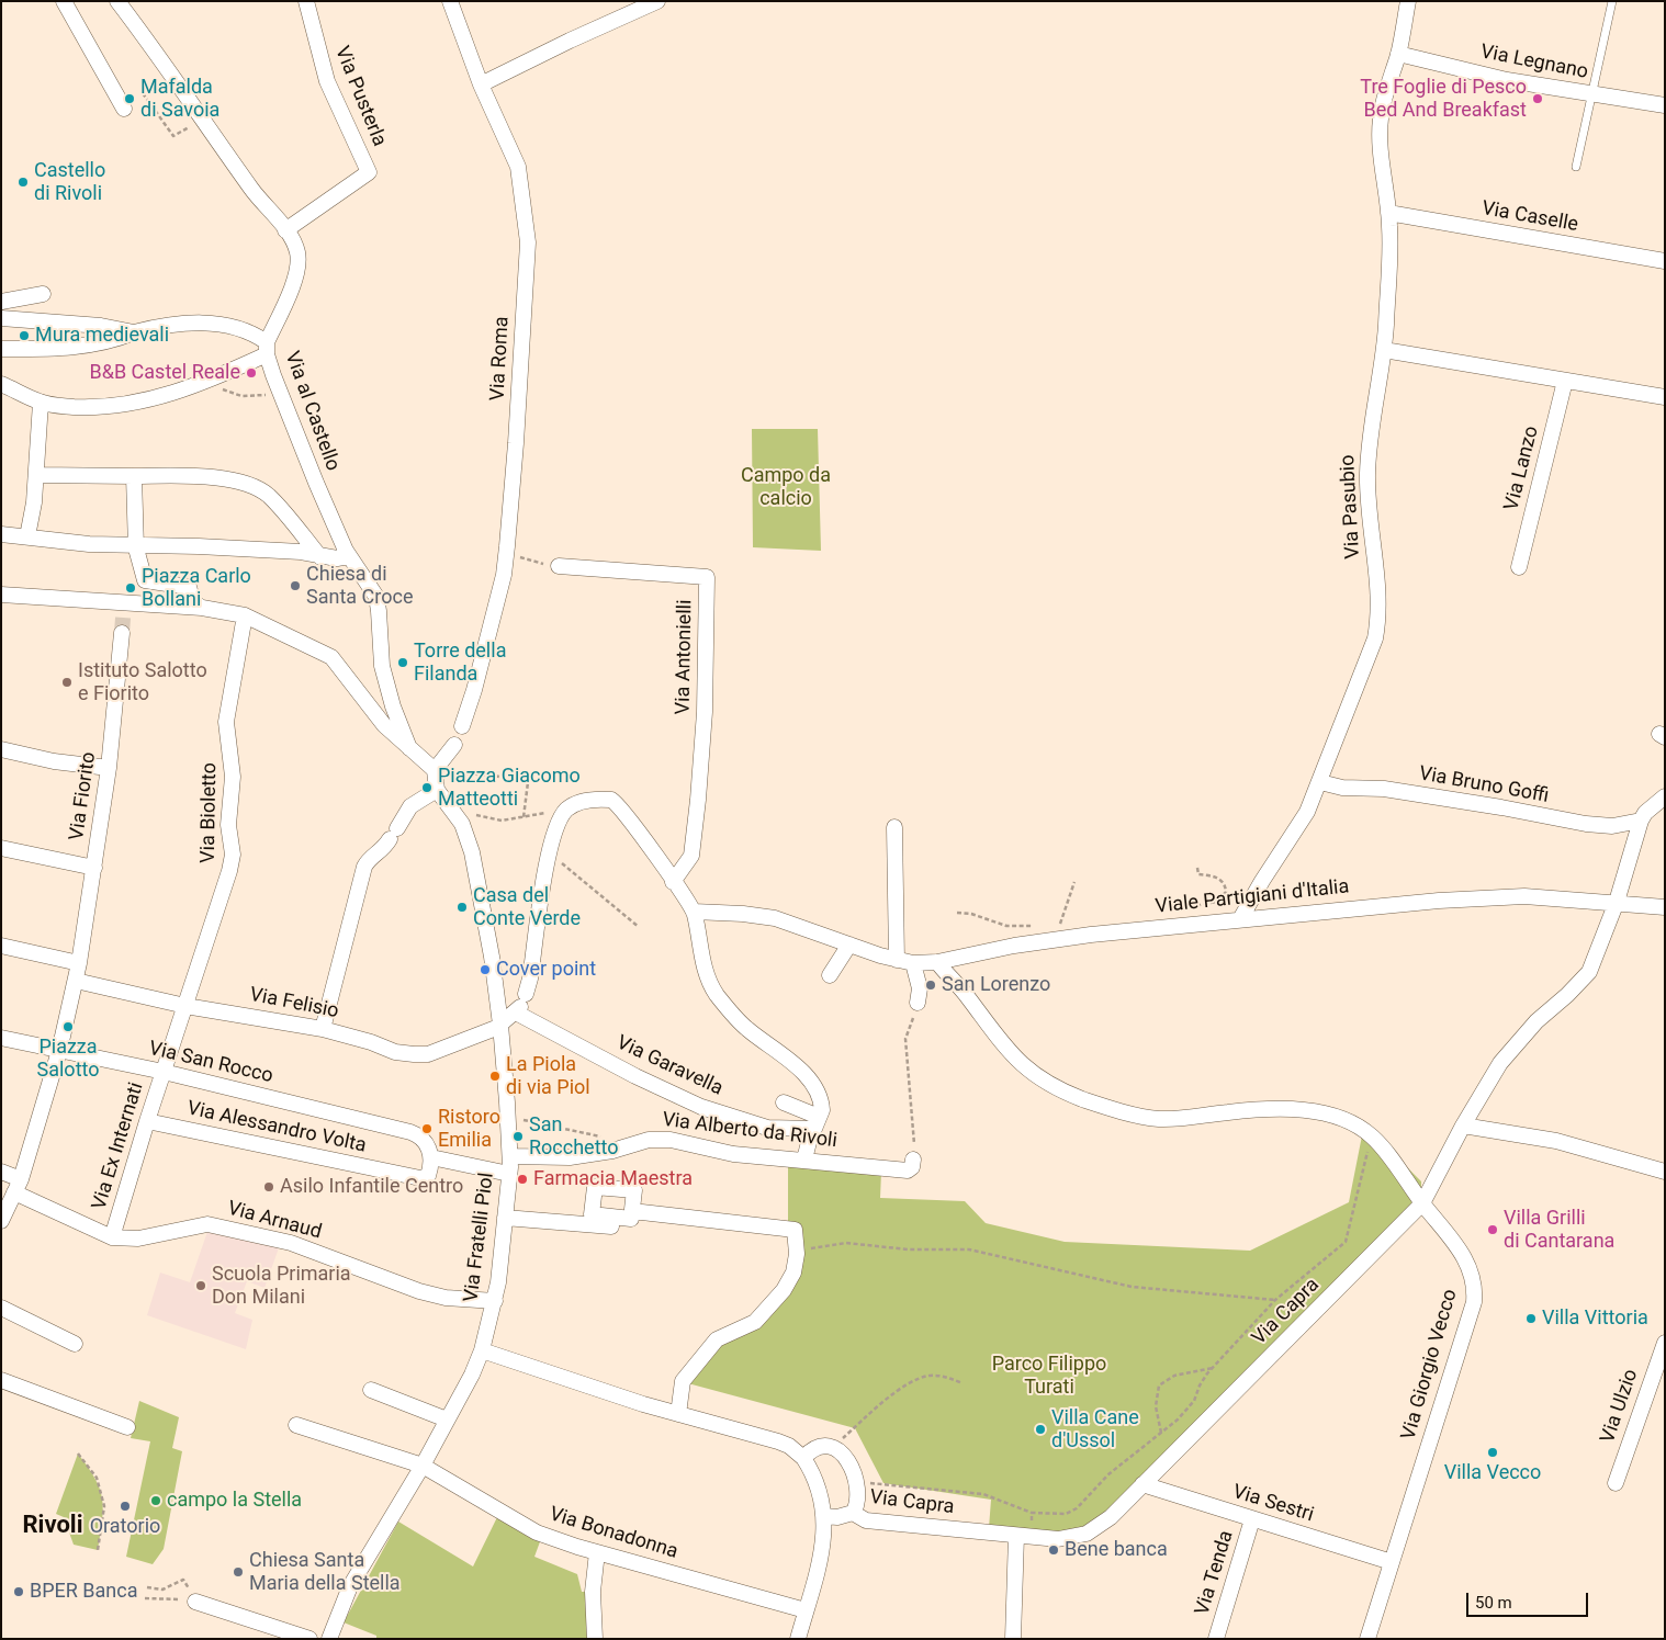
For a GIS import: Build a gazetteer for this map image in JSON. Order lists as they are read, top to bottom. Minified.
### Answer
{"streets":{"street":["Via Legnano","Via Pusterla","Via Caselle","Via Roma","Via al Castello","Via Lanzo","Via Pasubio","Via Antonielli","Via Bruno Goffi","Via Fiorito","Via Bioletto","Viale Partigiani d'Italia","Via Felisio","Via San Rocco","Via Garavella","Via Alessandro Volta","Via Alberto da Rivoli","Via Ex Internati","Via Arnaud","Via Fratelli Piol","Via Capra","Via Giorgio Vecco","Via Ulzio","Via Sestri","Via Bonadonna","Via Tenda"]},"crossings":[["Via Legnano","Via Pasubio"],["Via Pusterla","Via al Castello"],["Via Caselle","Via Pasubio"],["Via Pasubio","Via Bruno Goffi"],["Via Pasubio","Viale Partigiani d'Italia"],["Via Bruno Goffi","Via Capra"],["Via Bioletto","Via Felisio"],["Via Bioletto","Via Ex Internati"],["Viale Partigiani d'Italia","Via Capra"],["Viale Partigiani d'Italia","Via Giorgio Vecco"],["Via Felisio","Via Ex Internati"],["Via Felisio","Via Fratelli Piol"],["Via San Rocco","Via Alessandro Volta"],["Via San Rocco","Via Ex Internati"],["Via Alessandro Volta","Via Ex Internati"],["Via Alberto da Rivoli","Via Fratelli Piol"],["Via Ex Internati","Via Arnaud"],["Via Arnaud","Via Fratelli Piol"],["Via Fratelli Piol","Via Bonadonna"],["Via Capra","Via Giorgio Vecco"],["Via Capra","Via Sestri"],["Via Giorgio Vecco","Via Sestri"],["Via Sestri","Via Tenda"]],"districts":["Rivoli"],"parks":["Campo da calcio","Parco Filippo Turati"],"places":["Mafalda di Savoia","Tre Foglie di Pesco Bed And Breakfast","Castello di Rivoli","Mura medievali","B&B Castel Reale","Chiesa di Santa Croce","Piazza Carlo Bollani","Torre della Filanda","Istituto Salotto e Fiorito","Piazza Giacomo Matteotti","Casa del Conte Verde","Cover point","San Lorenzo","Piazza Salotto","La Piola di via Piol","Ristoro Emilia","San Rocchetto","Farmacia Maestra","Asilo Infantile Centro","Villa Grilli di Cantarana","Scuola Primaria Don Milani","Villa Vittoria","Villa Cane d'Ussol","Villa Vecco","campo la Stella","Oratorio","Bene banca","Chiesa Santa Maria della Stella","BPER Banca"],"scale_bar":"50 m"}
